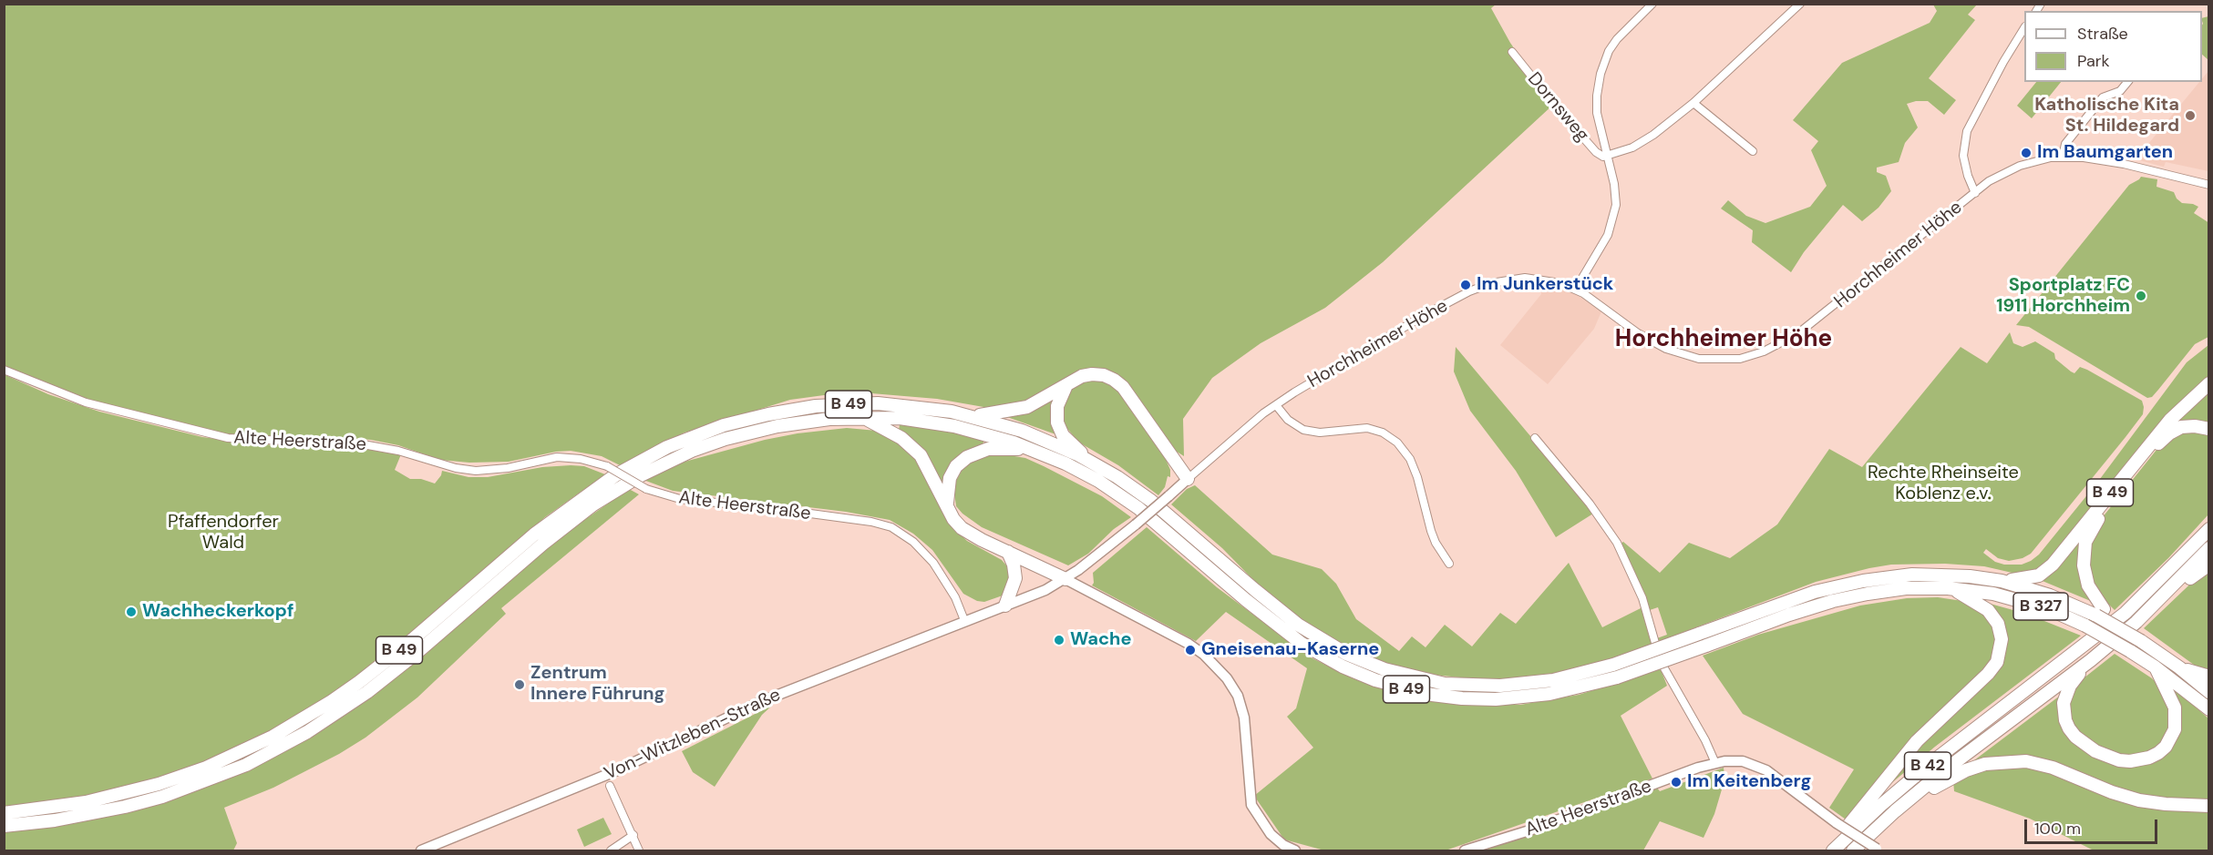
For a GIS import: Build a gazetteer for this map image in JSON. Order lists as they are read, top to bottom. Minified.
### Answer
{"streets":{"highway":["B 49","B 327","B 42"],"street":["Dornsweg","Horchheimer Höhe","Alte Heerstraße","Von-Witzleben-Straße"]},"crossings":[["B 49","B 327"],["Alte Heerstraße","Von-Witzleben-Straße"]],"districts":["Horchheimer Höhe"],"parks":["Rechte Rheinseite Koblenz e.v.","Pfaffendorfer Wald"],"places":["Katholische Kita St. Hildegard","Im Baumgarten","Im Junkerstück","Sportplatz FC 1911 Horchheim","Wachheckerkopf","Wache","Gneisenau-Kaserne","Zentrum Innere Führung","Im Keitenberg"],"legend":["Straße","Park"],"scale_bar":"100 m"}
